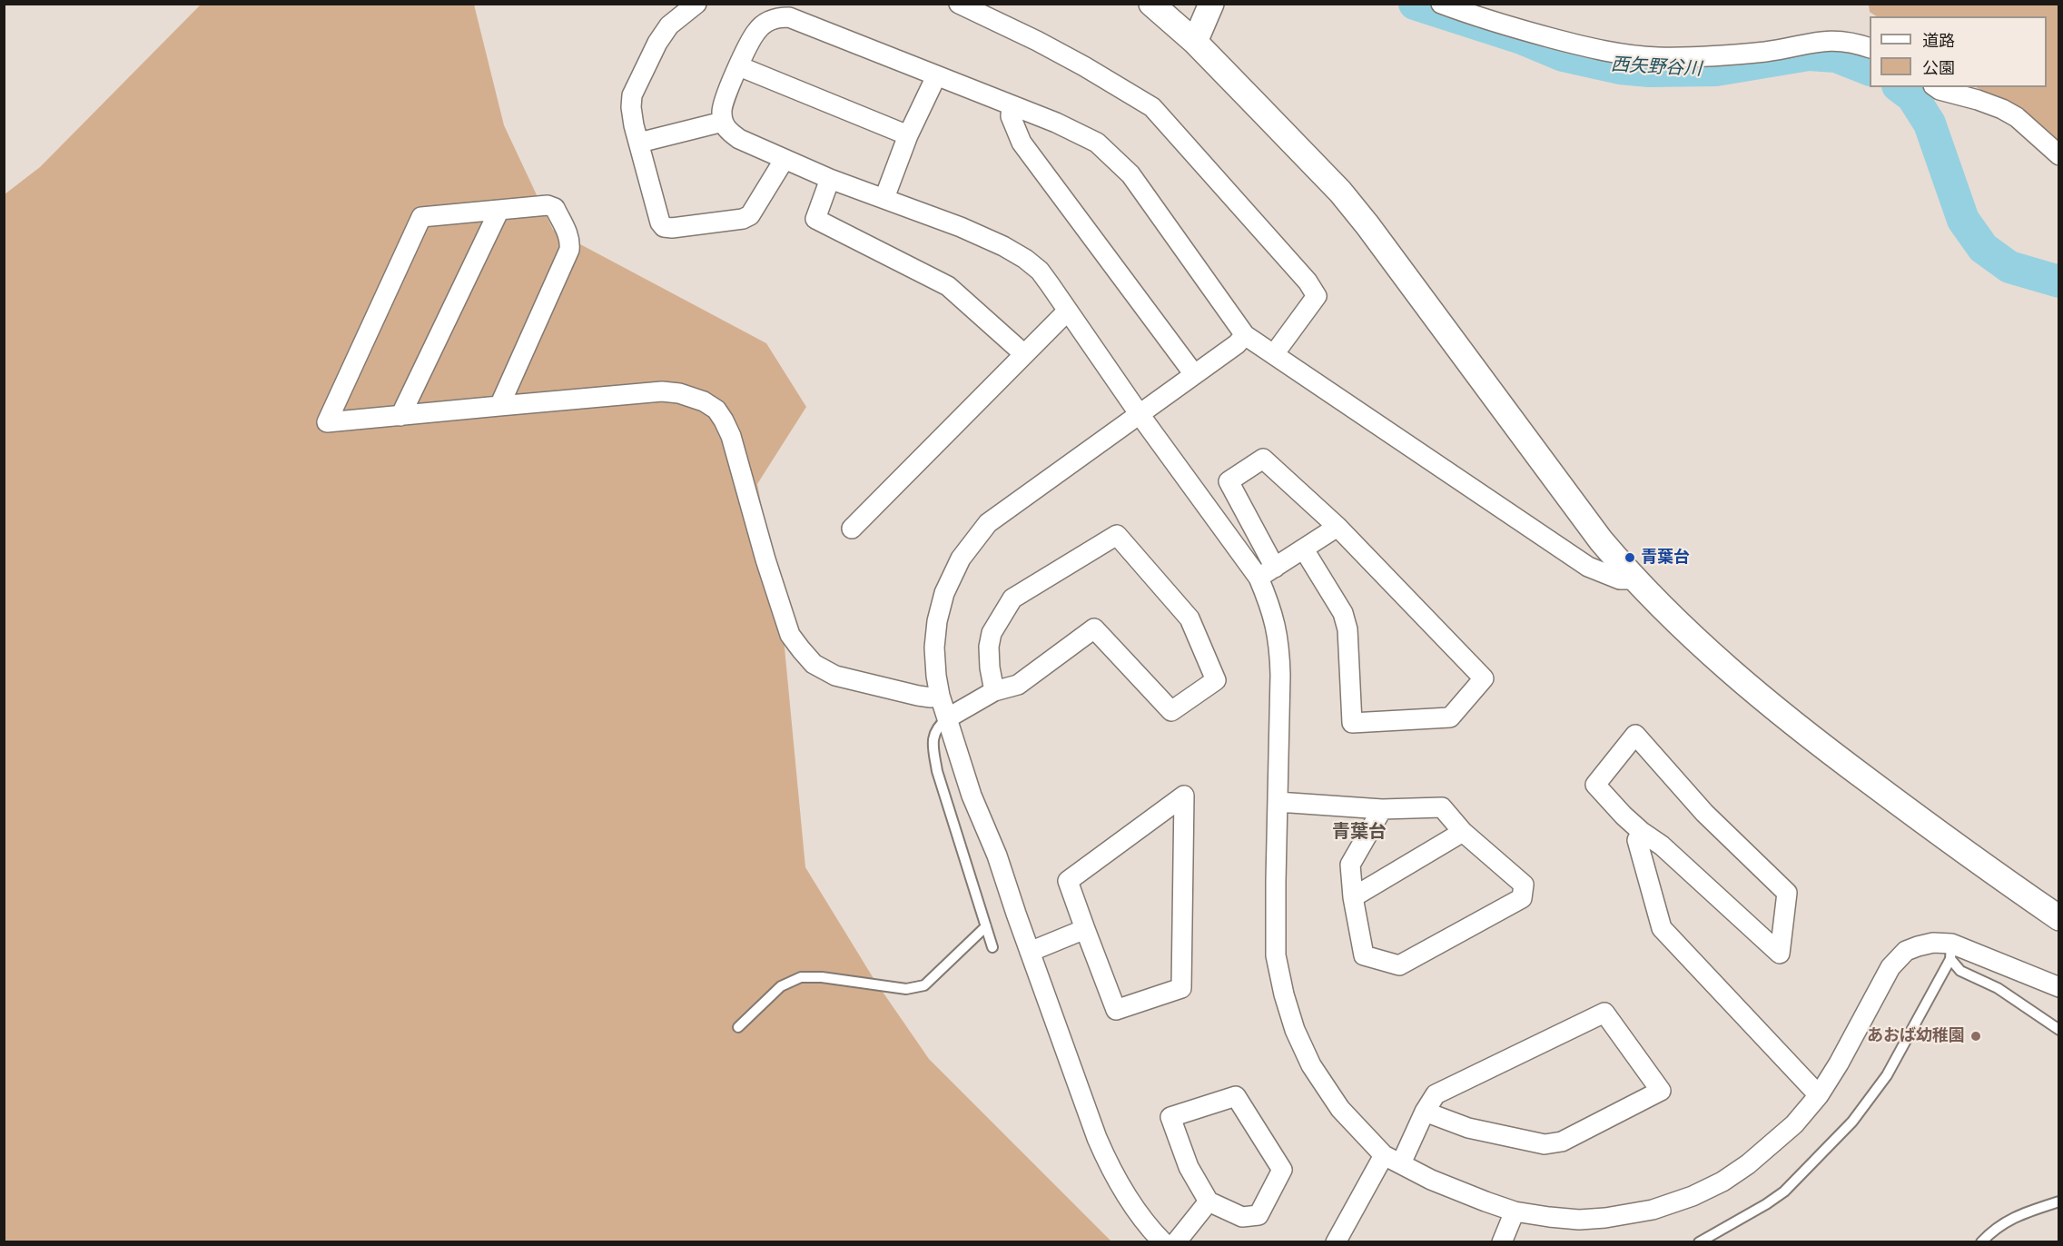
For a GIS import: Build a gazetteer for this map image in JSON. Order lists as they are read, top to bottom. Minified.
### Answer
{"districts":["青葉台"],"water":["西矢野谷川"],"places":["青葉台","あおば幼稚園"],"legend":["道路","公園"]}
